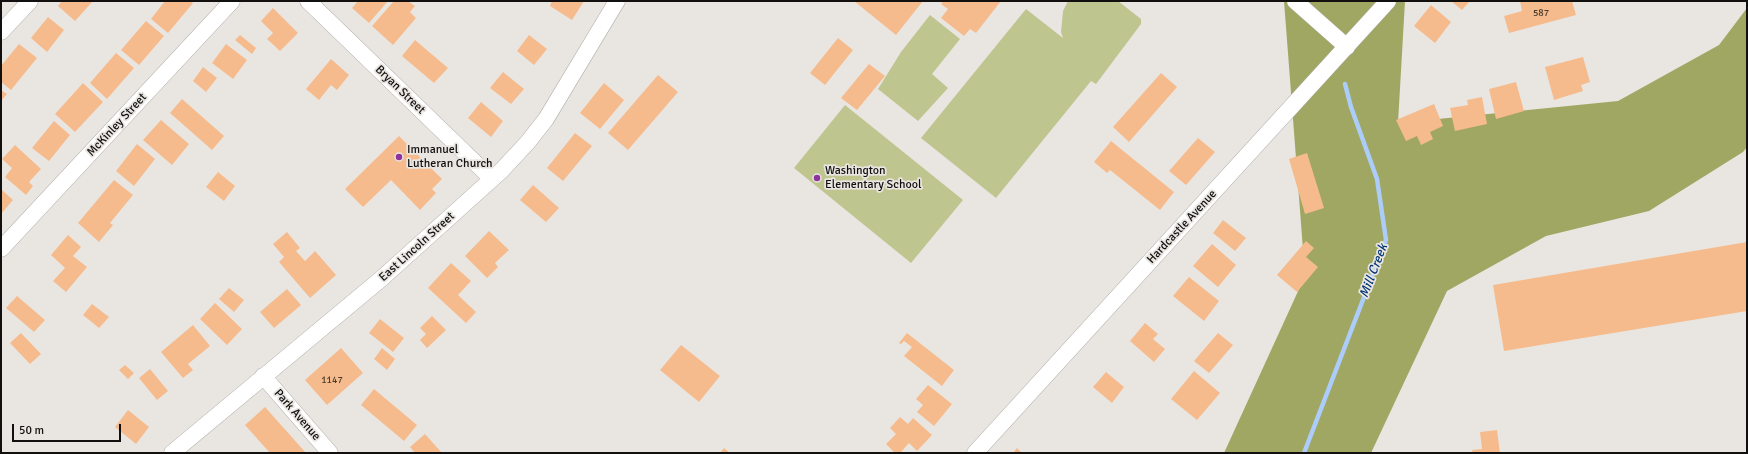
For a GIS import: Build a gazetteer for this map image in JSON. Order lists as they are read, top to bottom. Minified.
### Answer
{"streets":{"street":["Bryan Street","McKinley Street","Hardcastle Avenue","East Lincoln Street","Park Avenue"]},"crossings":[["Bryan Street","East Lincoln Street"],["East Lincoln Street","Park Avenue"]],"water":["Mill Creek"],"places":["Immanuel Lutheran Church","Washington Elementary School"],"house_numbers":["587","1147"],"scale_bar":"50 m"}
